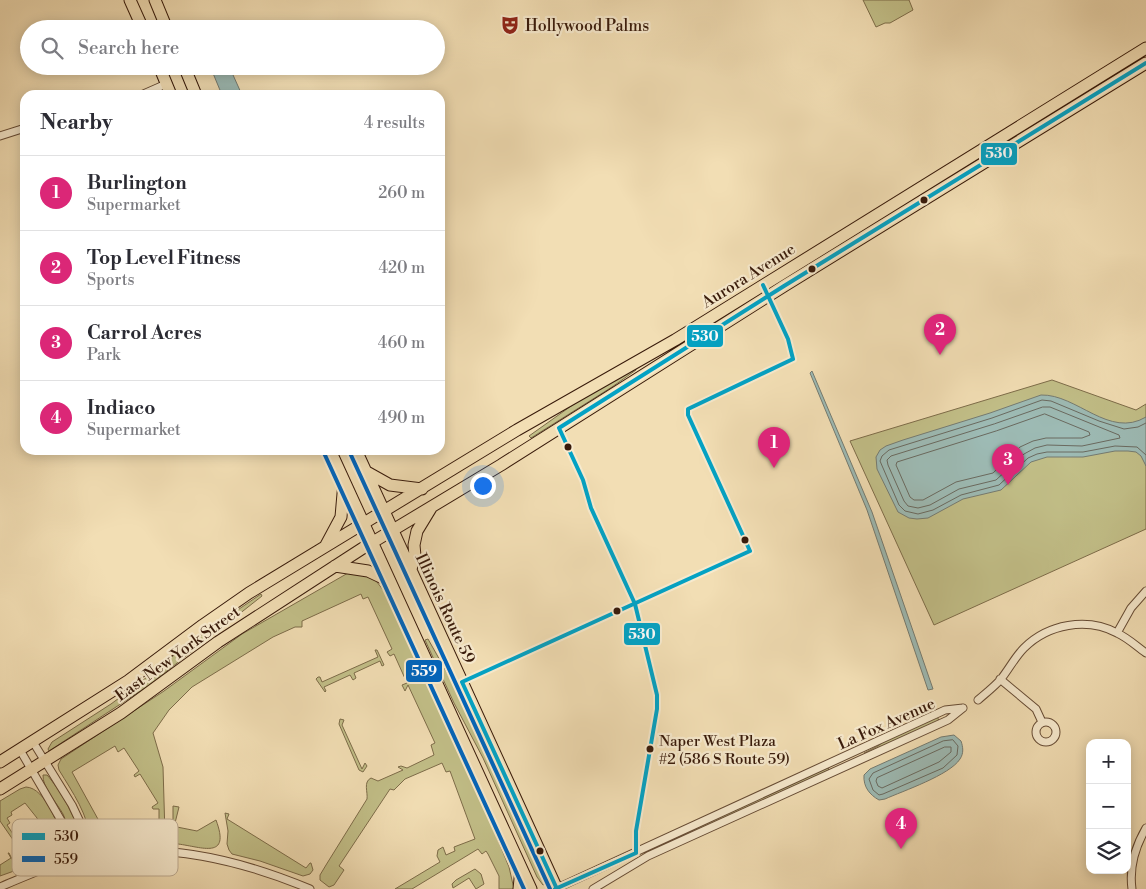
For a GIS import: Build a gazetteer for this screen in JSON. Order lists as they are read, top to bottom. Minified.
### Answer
{"streets":{"main road":["Aurora Avenue","Illinois Route 59","East New York Street"],"street":["La Fox Avenue"]},"crossings":[["Aurora Avenue","Illinois Route 59"],["Aurora Avenue","East New York Street"],["Illinois Route 59","La Fox Avenue"]],"places":{"theatre":["Hollywood Palms"],"other":["Naper West Plaza #2 (586 S Route 59)"]},"lines":["transit line 530","transit line 559"],"legend":["530","559"],"page":{"search":"Search here","heading":["Nearby","4 results"],"list":[{"mark":"1","name":"Burlington","note":"Supermarket","value":"260 m"},{"mark":"2","name":"Top Level Fitness","note":"Sports","value":"420 m"},{"mark":"3","name":"Carrol Acres","note":"Park","value":"460 m"},{"mark":"4","name":"Indiaco","note":"Supermarket","value":"490 m"}],"pins":["2","1","3","4"],"map_buttons":["+","−"]}}
